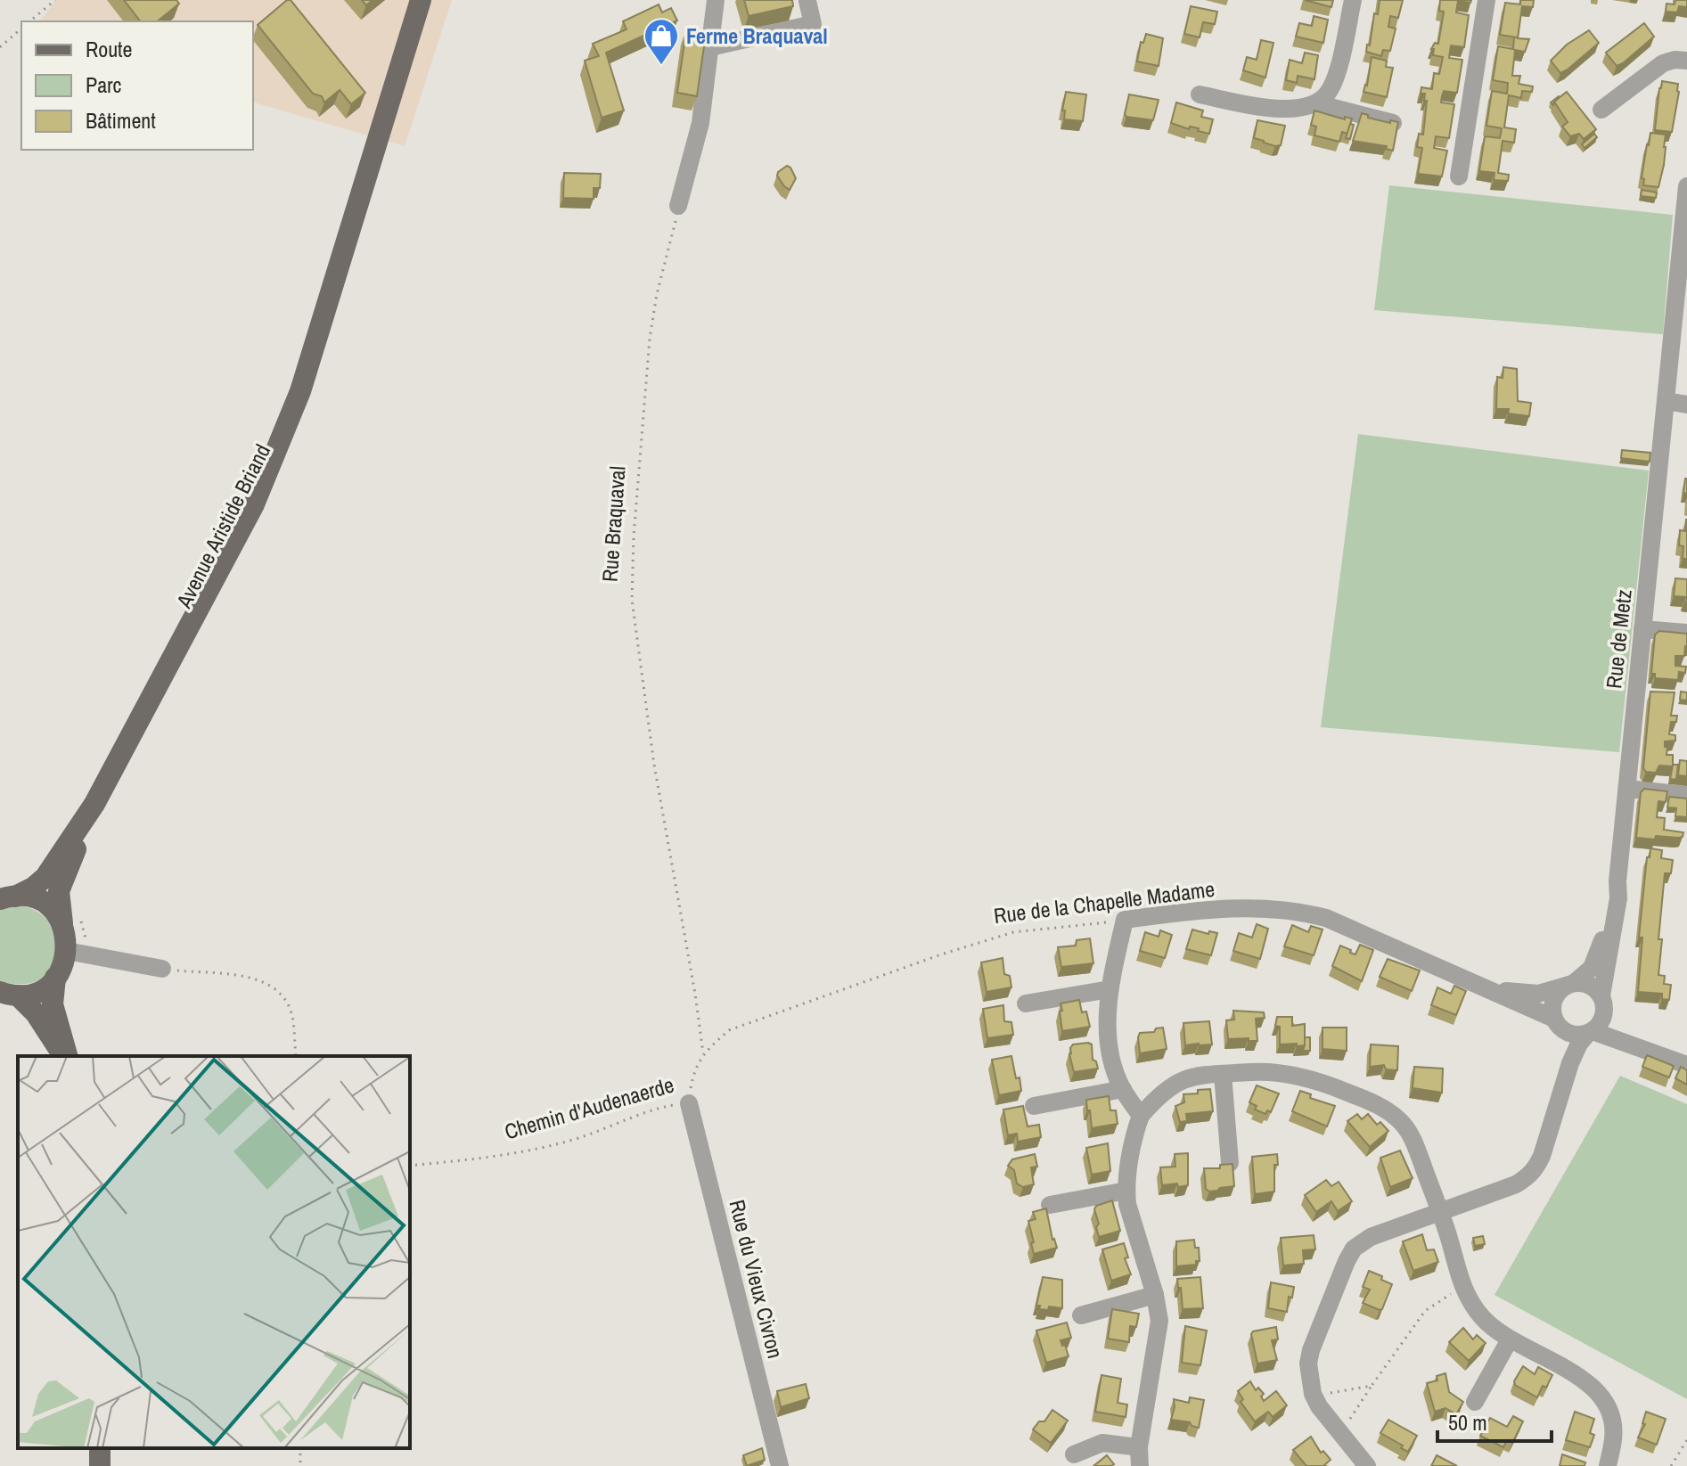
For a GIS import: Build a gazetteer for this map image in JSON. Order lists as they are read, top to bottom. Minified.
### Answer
{"streets":{"main road":["Avenue Aristide Briand"],"street":["Rue de Metz","Rue de la Chapelle Madame","Rue du Vieux Civron"],"path":["Rue Braquaval","Chemin d'Audenaerde"]},"crossings":[["Rue Braquaval","Rue de la Chapelle Madame"],["Rue Braquaval","Chemin d'Audenaerde"],["Rue de Metz","Rue de la Chapelle Madame"],["Rue de la Chapelle Madame","Chemin d'Audenaerde"],["Chemin d'Audenaerde","Rue du Vieux Civron"]],"places":{"shop":["Ferme Braquaval"]},"legend":["Route","Parc","Bâtiment"],"scale_bar":"50 m"}
